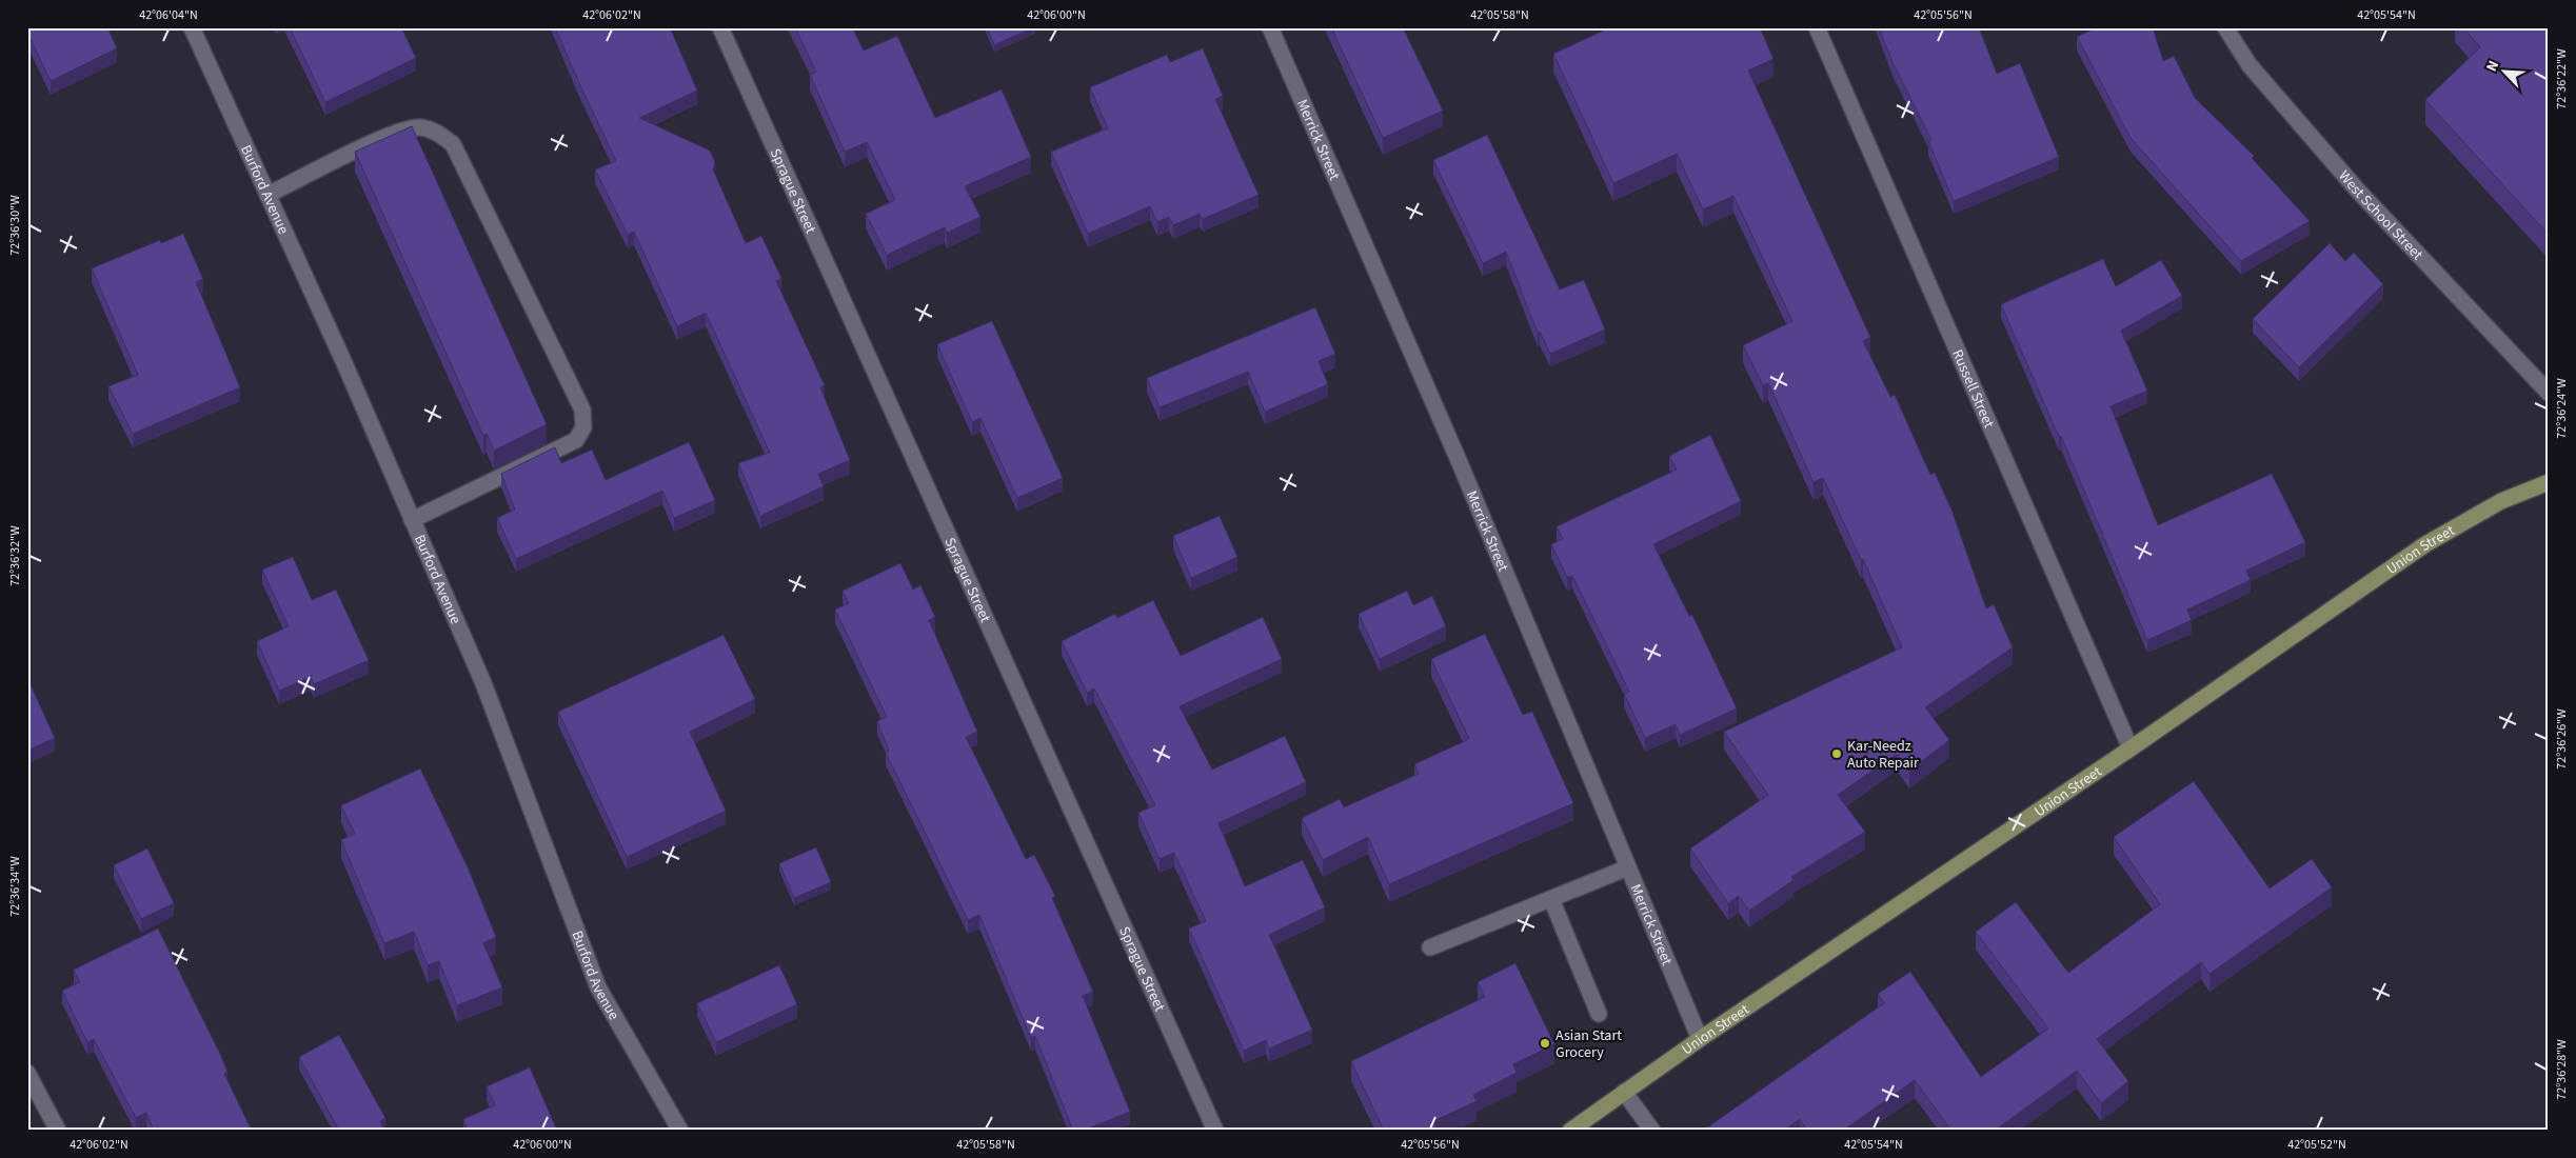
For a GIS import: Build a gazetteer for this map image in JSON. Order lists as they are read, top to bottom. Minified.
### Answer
{"streets":{"main road":["Union Street"],"street":["Merrick Street","Burford Avenue","Sprague Street","West School Street","Russell Street"]},"crossings":[["Merrick Street","Union Street"],["Russell Street","Union Street"]],"places":["Kar-Needz Auto Repair","Asian Start Grocery"],"north":"top left","coordinates":["42°06'04\"N","42°06'02\"N","42°06'00\"N","42°05'58\"N","42°05'56\"N","42°05'54\"N","72°36'22\"W","72°36'30\"W","72°36'24\"W","72°36'32\"W","72°36'26\"W","72°36'34\"W","72°36'28\"W","42°05'52\"N"]}
